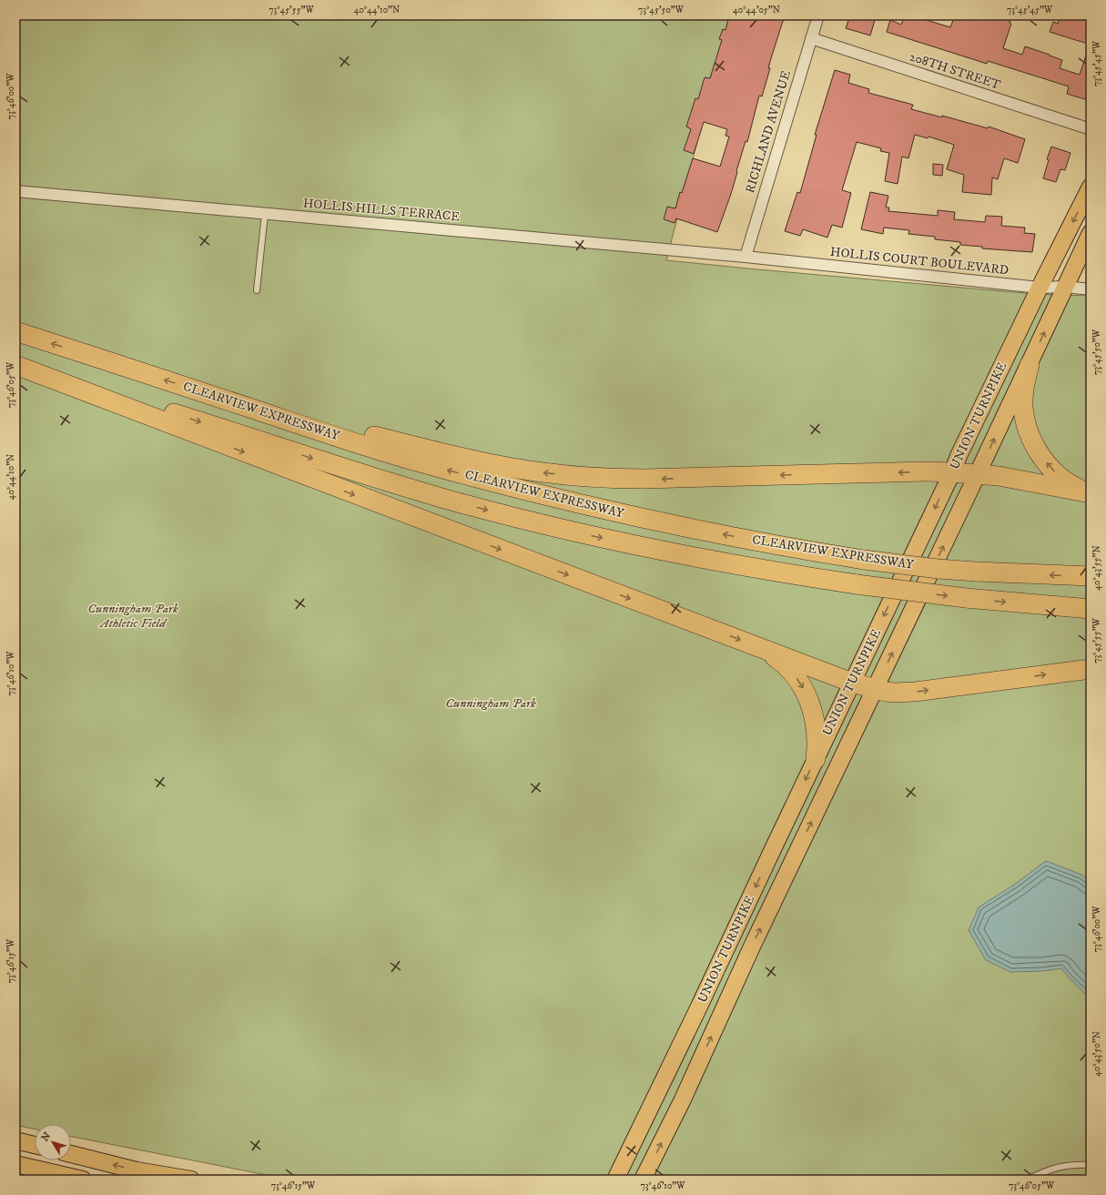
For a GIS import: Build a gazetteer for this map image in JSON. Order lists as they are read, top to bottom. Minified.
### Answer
{"streets":{"highway":["CLEARVIEW EXPRESSWAY"],"main road":["UNION TURNPIKE"],"street":["208TH STREET","RICHLAND AVENUE","HOLLIS HILLS TERRACE","HOLLIS COURT BOULEVARD"]},"crossings":[["208TH STREET","RICHLAND AVENUE"],["RICHLAND AVENUE","HOLLIS HILLS TERRACE"],["RICHLAND AVENUE","HOLLIS COURT BOULEVARD"],["HOLLIS HILLS TERRACE","HOLLIS COURT BOULEVARD"],["HOLLIS COURT BOULEVARD","UNION TURNPIKE"]],"parks":["Cunningham Park Athletic Field","Cunningham Park"],"north":"top left","coordinates":["73°45'55\"W","40°44'10\"N","73°45'50\"W","40°44'05\"N","73°45'45\"W","73°46'00\"W","73°46'05\"W","40°43'55\"N","73°46'10\"W","73°46'15\"W","40°43'50\"N"]}
